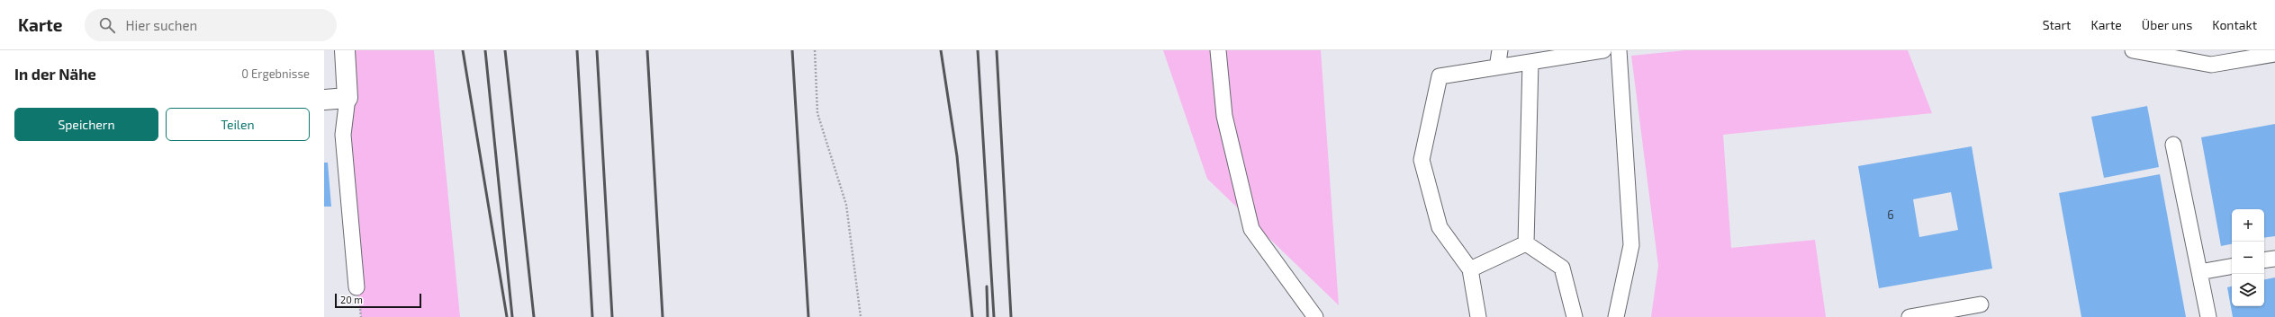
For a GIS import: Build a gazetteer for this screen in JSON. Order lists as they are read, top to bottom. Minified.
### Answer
{"house_numbers":["6"],"scale_bar":"20 m","page":{"header":"Karte","search":"Hier suchen","nav":["Start","Karte","Über uns","Kontakt"],"heading":["In der Nähe","0 Ergebnisse"],"buttons":["Speichern","Teilen"],"map_buttons":["+","−"],"scale":"20 m"}}
